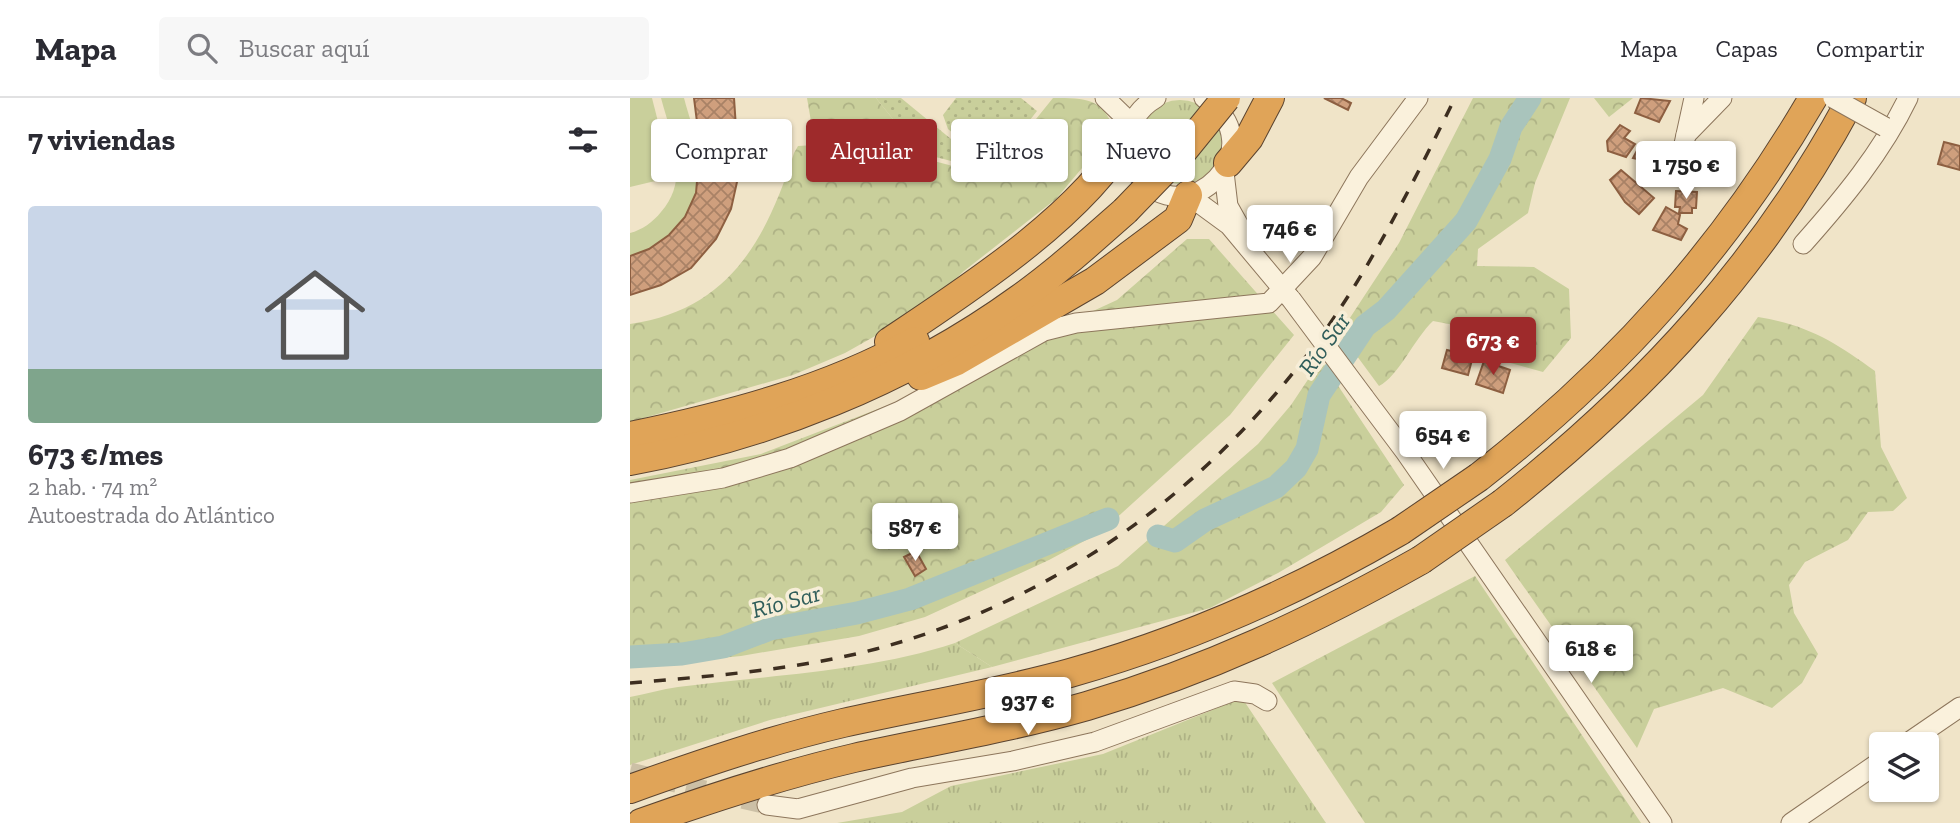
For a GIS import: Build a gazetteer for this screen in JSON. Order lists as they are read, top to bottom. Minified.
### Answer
{"water":["Río Sar"],"page":{"header":"Mapa","search":"Buscar aquí","nav":["Mapa","Capas","Compartir"],"heading":"7 viviendas","chip":["Comprar","Alquilar","Filtros","Nuevo"],"price":["1 750 €","746 €","673 €","654 €","587 €","618 €","937 €"],"list":[{"name":"673 €/mes","note":"2 hab. · 74 m² · Autoestrada do Atlántico"}]}}
